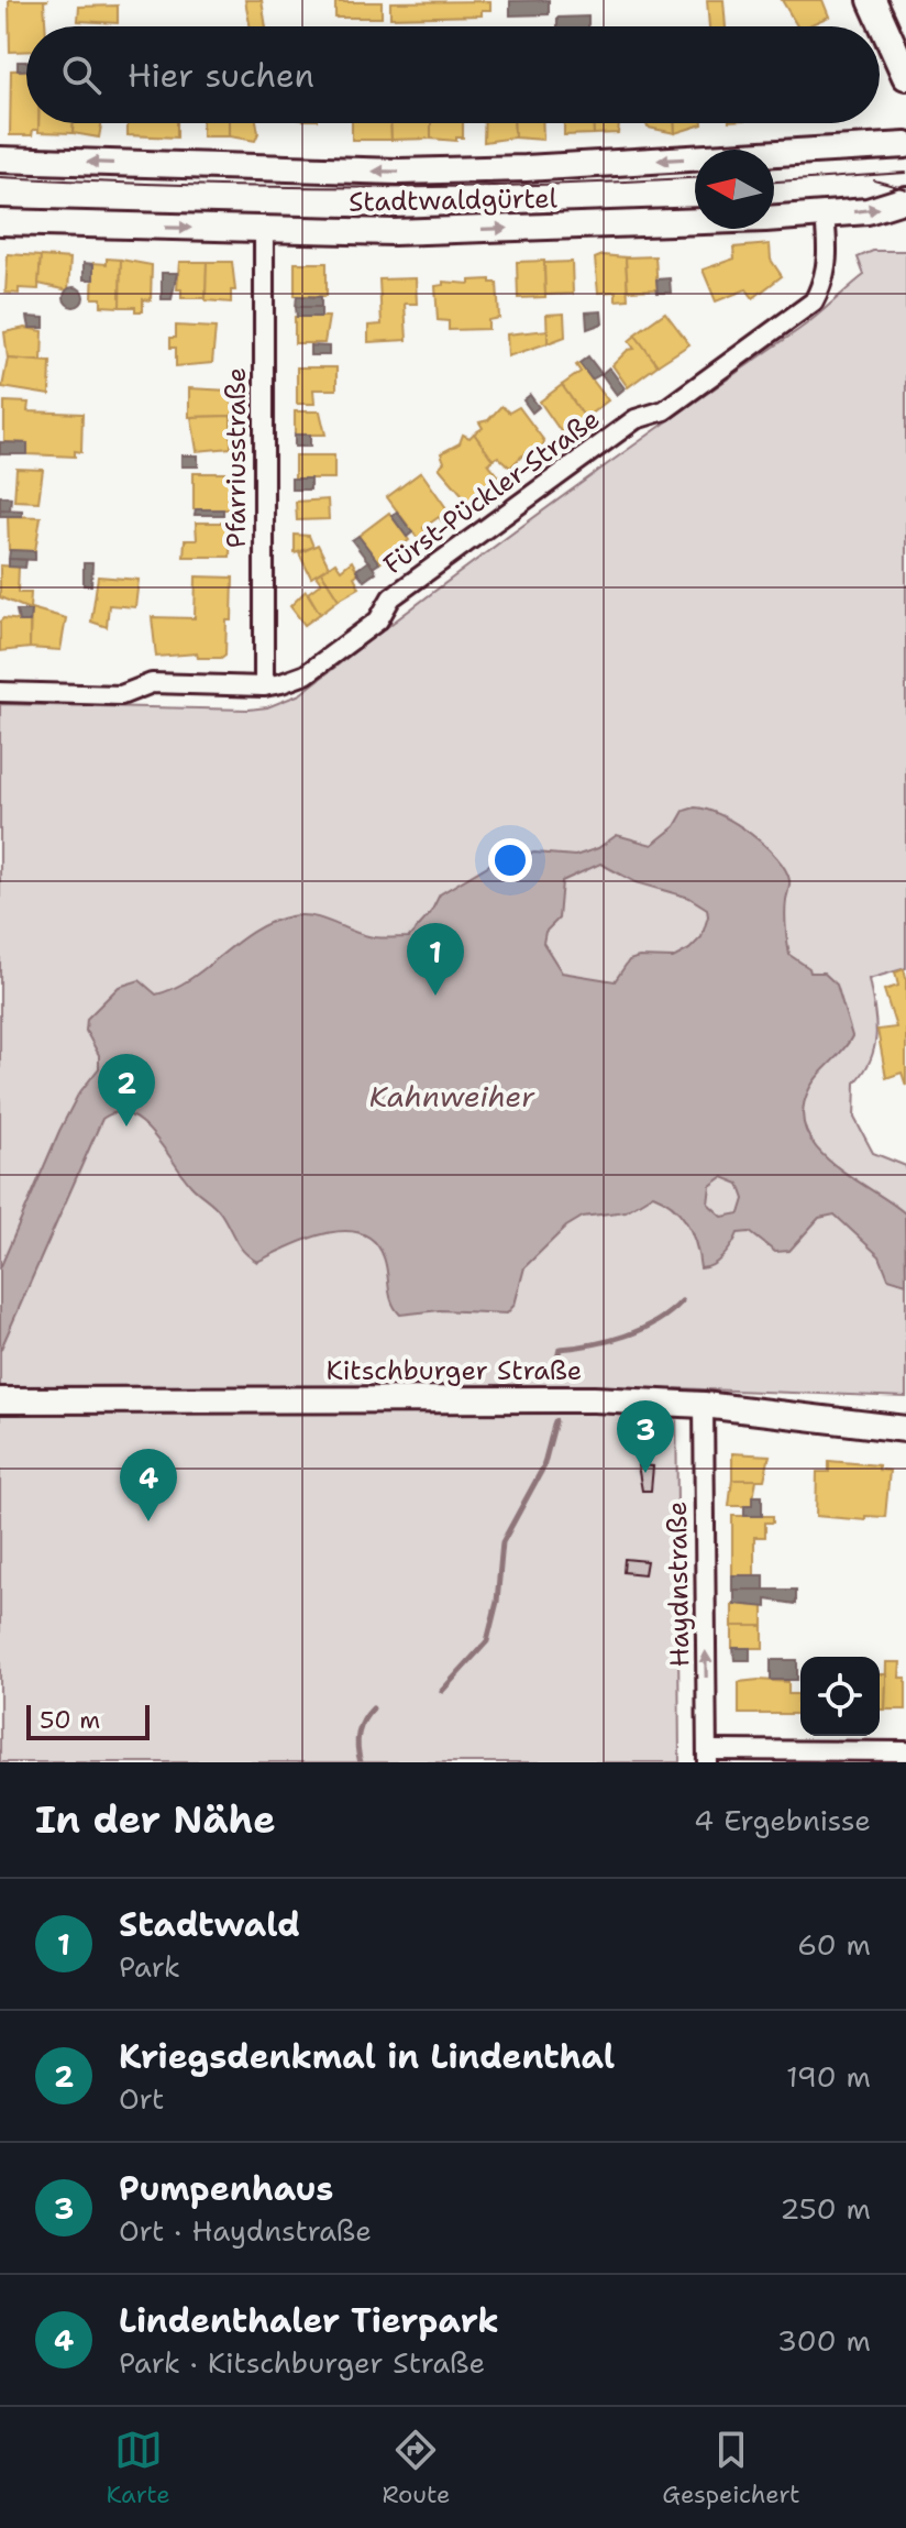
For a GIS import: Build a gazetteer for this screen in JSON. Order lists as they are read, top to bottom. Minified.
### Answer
{"streets":{"main road":["Stadtwaldgürtel","Kitschburger Straße"],"street":["Pfarriusstraße","Fürst-Pückler-Straße","Haydnstraße"]},"crossings":[["Stadtwaldgürtel","Pfarriusstraße"],["Stadtwaldgürtel","Fürst-Pückler-Straße"],["Pfarriusstraße","Fürst-Pückler-Straße"],["Kitschburger Straße","Haydnstraße"]],"one_way":["Haydnstraße"],"water":["Kahnweiher"],"scale_bar":"50 m","north":"left","page":{"search":"Hier suchen","pins":["1","2","3","4"],"scale":"50 m","heading":["In der Nähe","4 Ergebnisse"],"list":[{"mark":"1","name":"Stadtwald","note":"Park","value":"60 m"},{"mark":"2","name":"Kriegsdenkmal in Lindenthal","note":"Ort","value":"190 m"},{"mark":"3","name":"Pumpenhaus","note":"Ort · Haydnstraße","value":"250 m"},{"mark":"4","name":"Lindenthaler Tierpark","note":"Park · Kitschburger Straße","value":"300 m"}],"nav":["Karte","Route","Gespeichert"]}}
